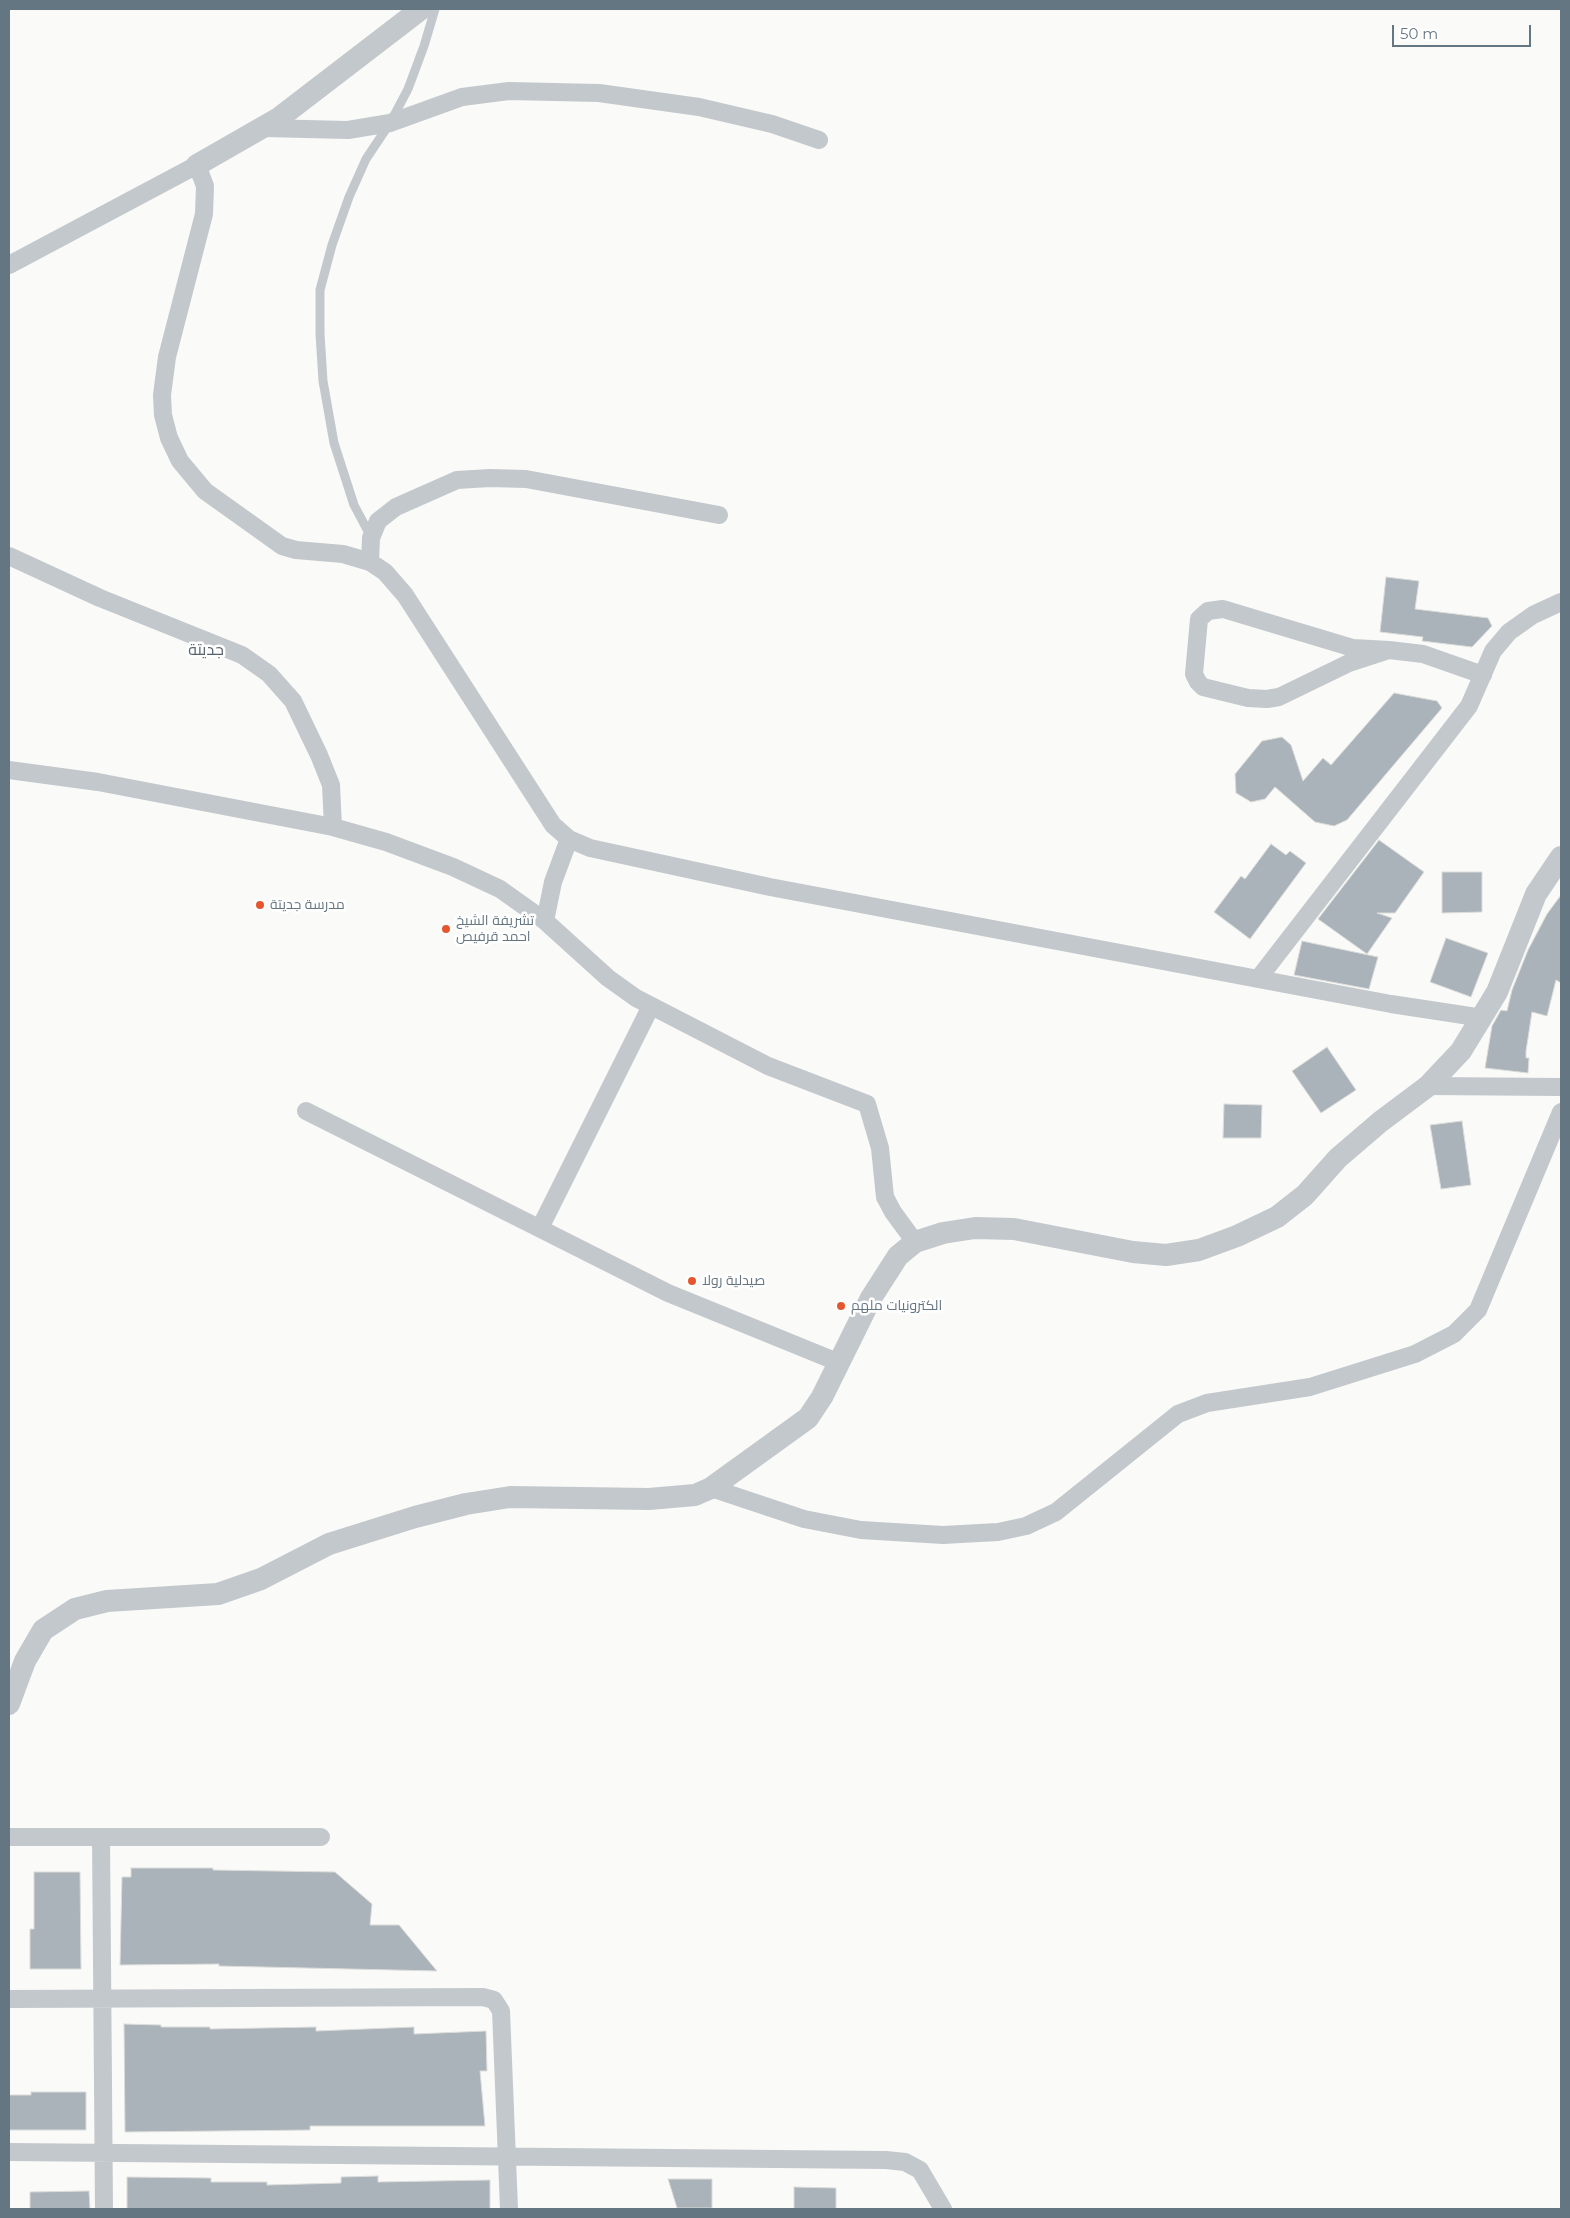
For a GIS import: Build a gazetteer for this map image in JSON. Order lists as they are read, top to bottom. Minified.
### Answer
{"districts":["جديتة"],"places":["مدرسة جديتة","تشريفة الشيخ احمد قرفيص","صيدلية رولا","الكترونيات ملهم"],"scale_bar":"50 m"}
